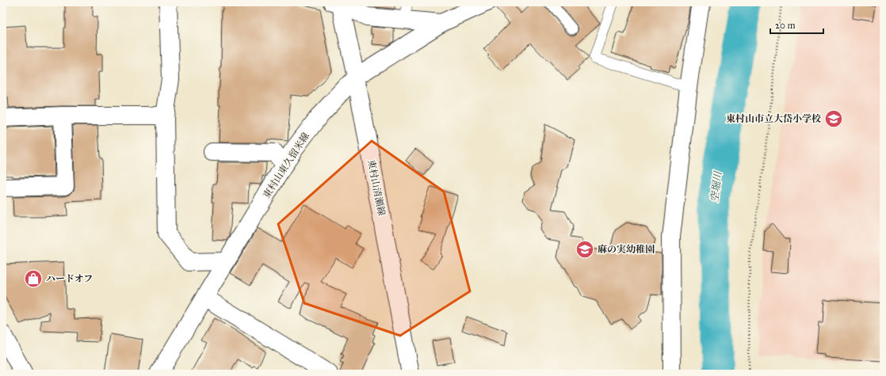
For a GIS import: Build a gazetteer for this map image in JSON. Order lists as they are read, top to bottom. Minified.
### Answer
{"streets":{"street":["東村山東久留米線","東村山清瀬線"]},"crossings":[["東村山東久留米線","東村山清瀬線"]],"water":["空堀川"],"places":{"school or university":["東村山市立大岱小学校","麻の実幼稚園"],"shop":["ハードオフ"]},"scale_bar":"20 m"}
